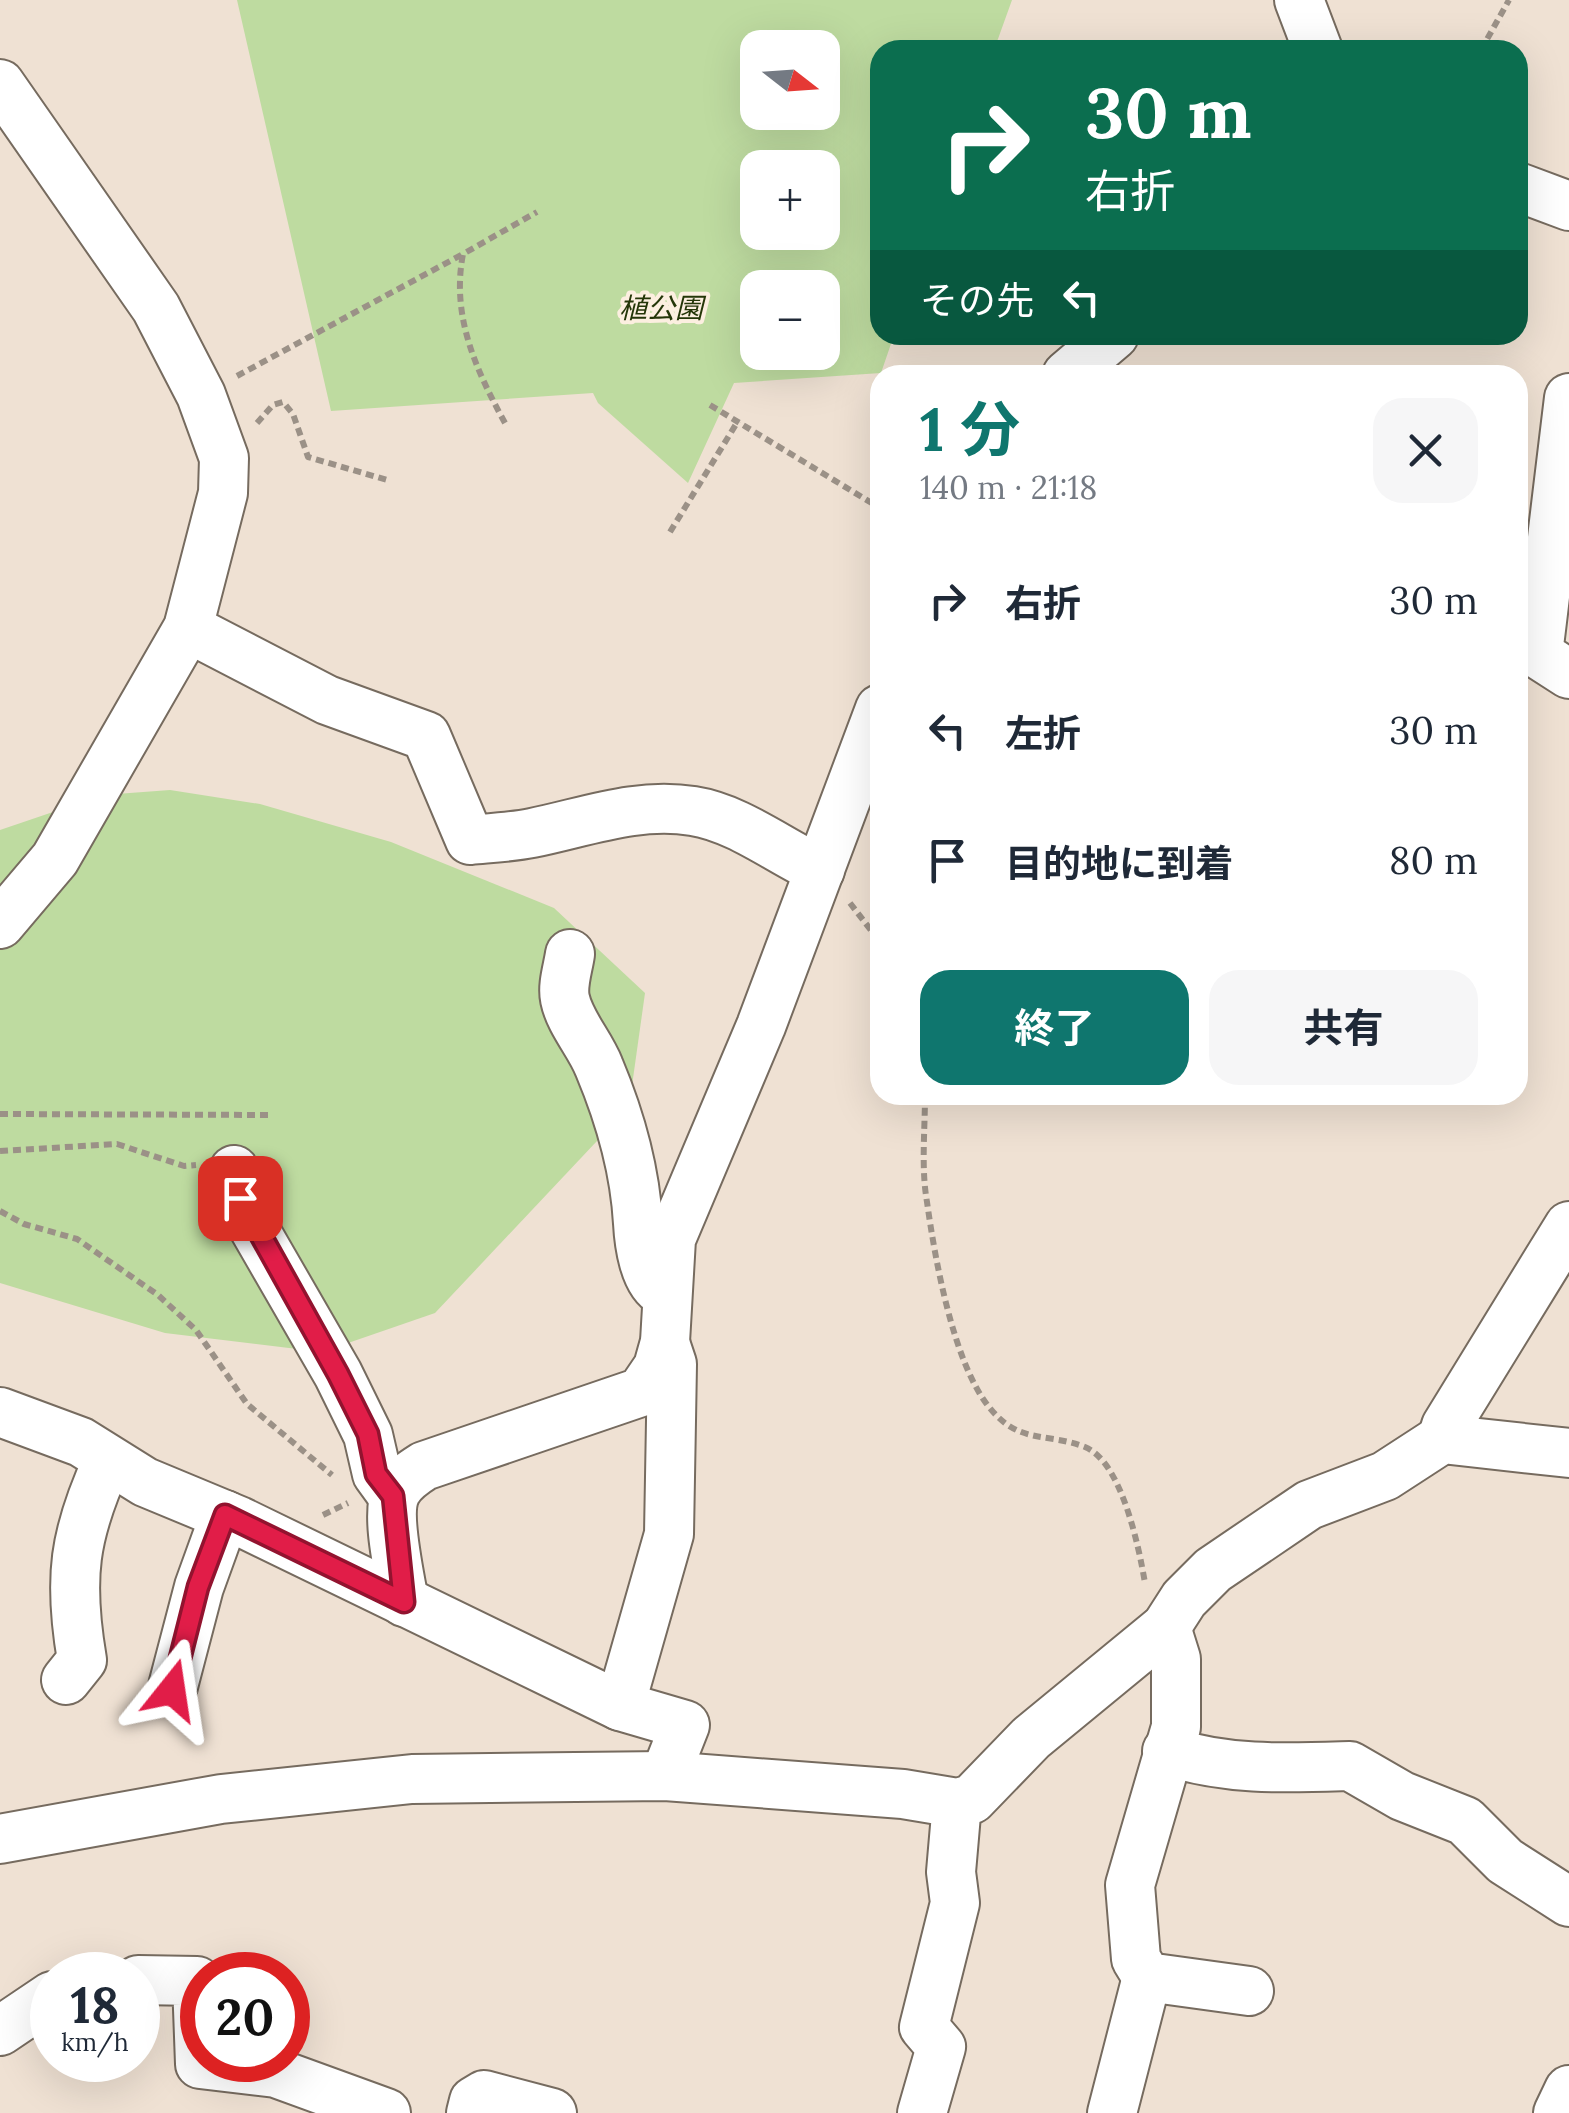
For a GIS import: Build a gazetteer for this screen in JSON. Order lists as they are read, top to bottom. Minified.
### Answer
{"parks":["植公園"],"north":"right","page":{"map_buttons":["+","−"],"turn":["30 m","右折"],"then":"その先","heading":["1 分","140 m · 21:18"],"list":[{"name":"右折","value":"30 m"},{"name":"左折","value":"30 m"},{"name":"目的地に到着","value":"80 m"}],"buttons":["終了","共有"],"speed":"18 km/h","limit":"20"}}
